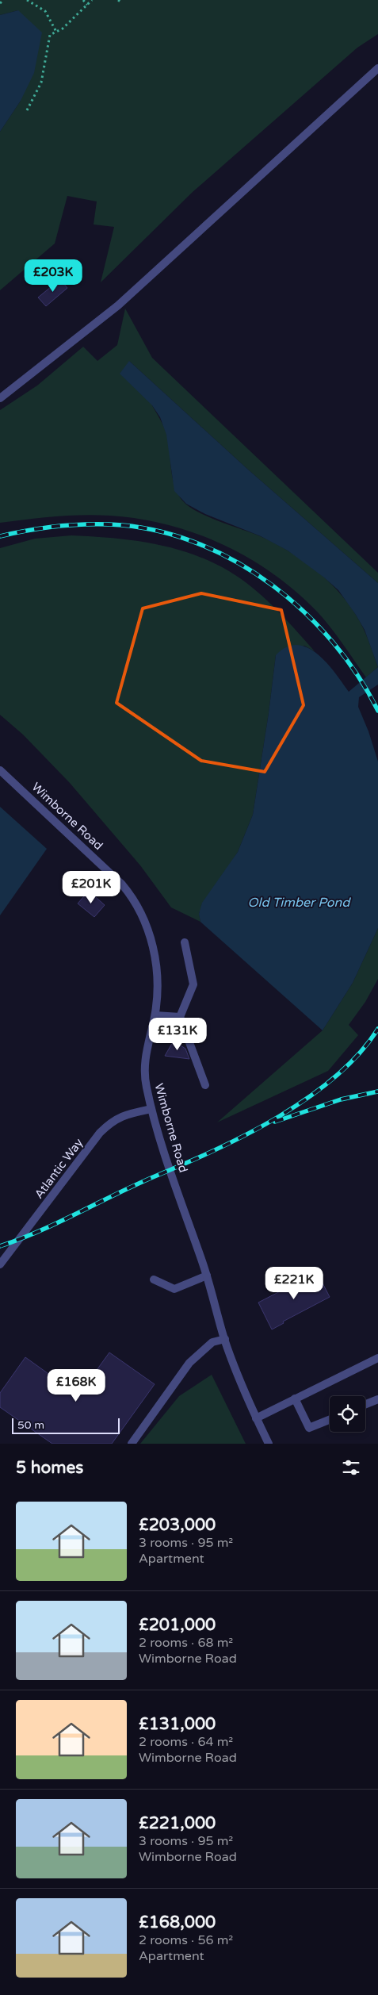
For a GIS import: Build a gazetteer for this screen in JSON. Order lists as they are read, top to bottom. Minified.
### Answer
{"streets":{"street":["Wimborne Road","Atlantic Way"]},"crossings":[["Wimborne Road","Atlantic Way"]],"water":["Old Timber Pond"],"scale_bar":"50 m","page":{"price":["£203K","£201K","£131K","£221K","£168K"],"scale":"50 m","heading":"5 homes","list":[{"name":"£203,000","note":"3 rooms · 95 m² · Apartment"},{"name":"£201,000","note":"2 rooms · 68 m² · Wimborne Road"},{"name":"£131,000","note":"2 rooms · 64 m² · Wimborne Road"},{"name":"£221,000","note":"3 rooms · 95 m² · Wimborne Road"},{"name":"£168,000","note":"2 rooms · 56 m² · Apartment"}]}}
